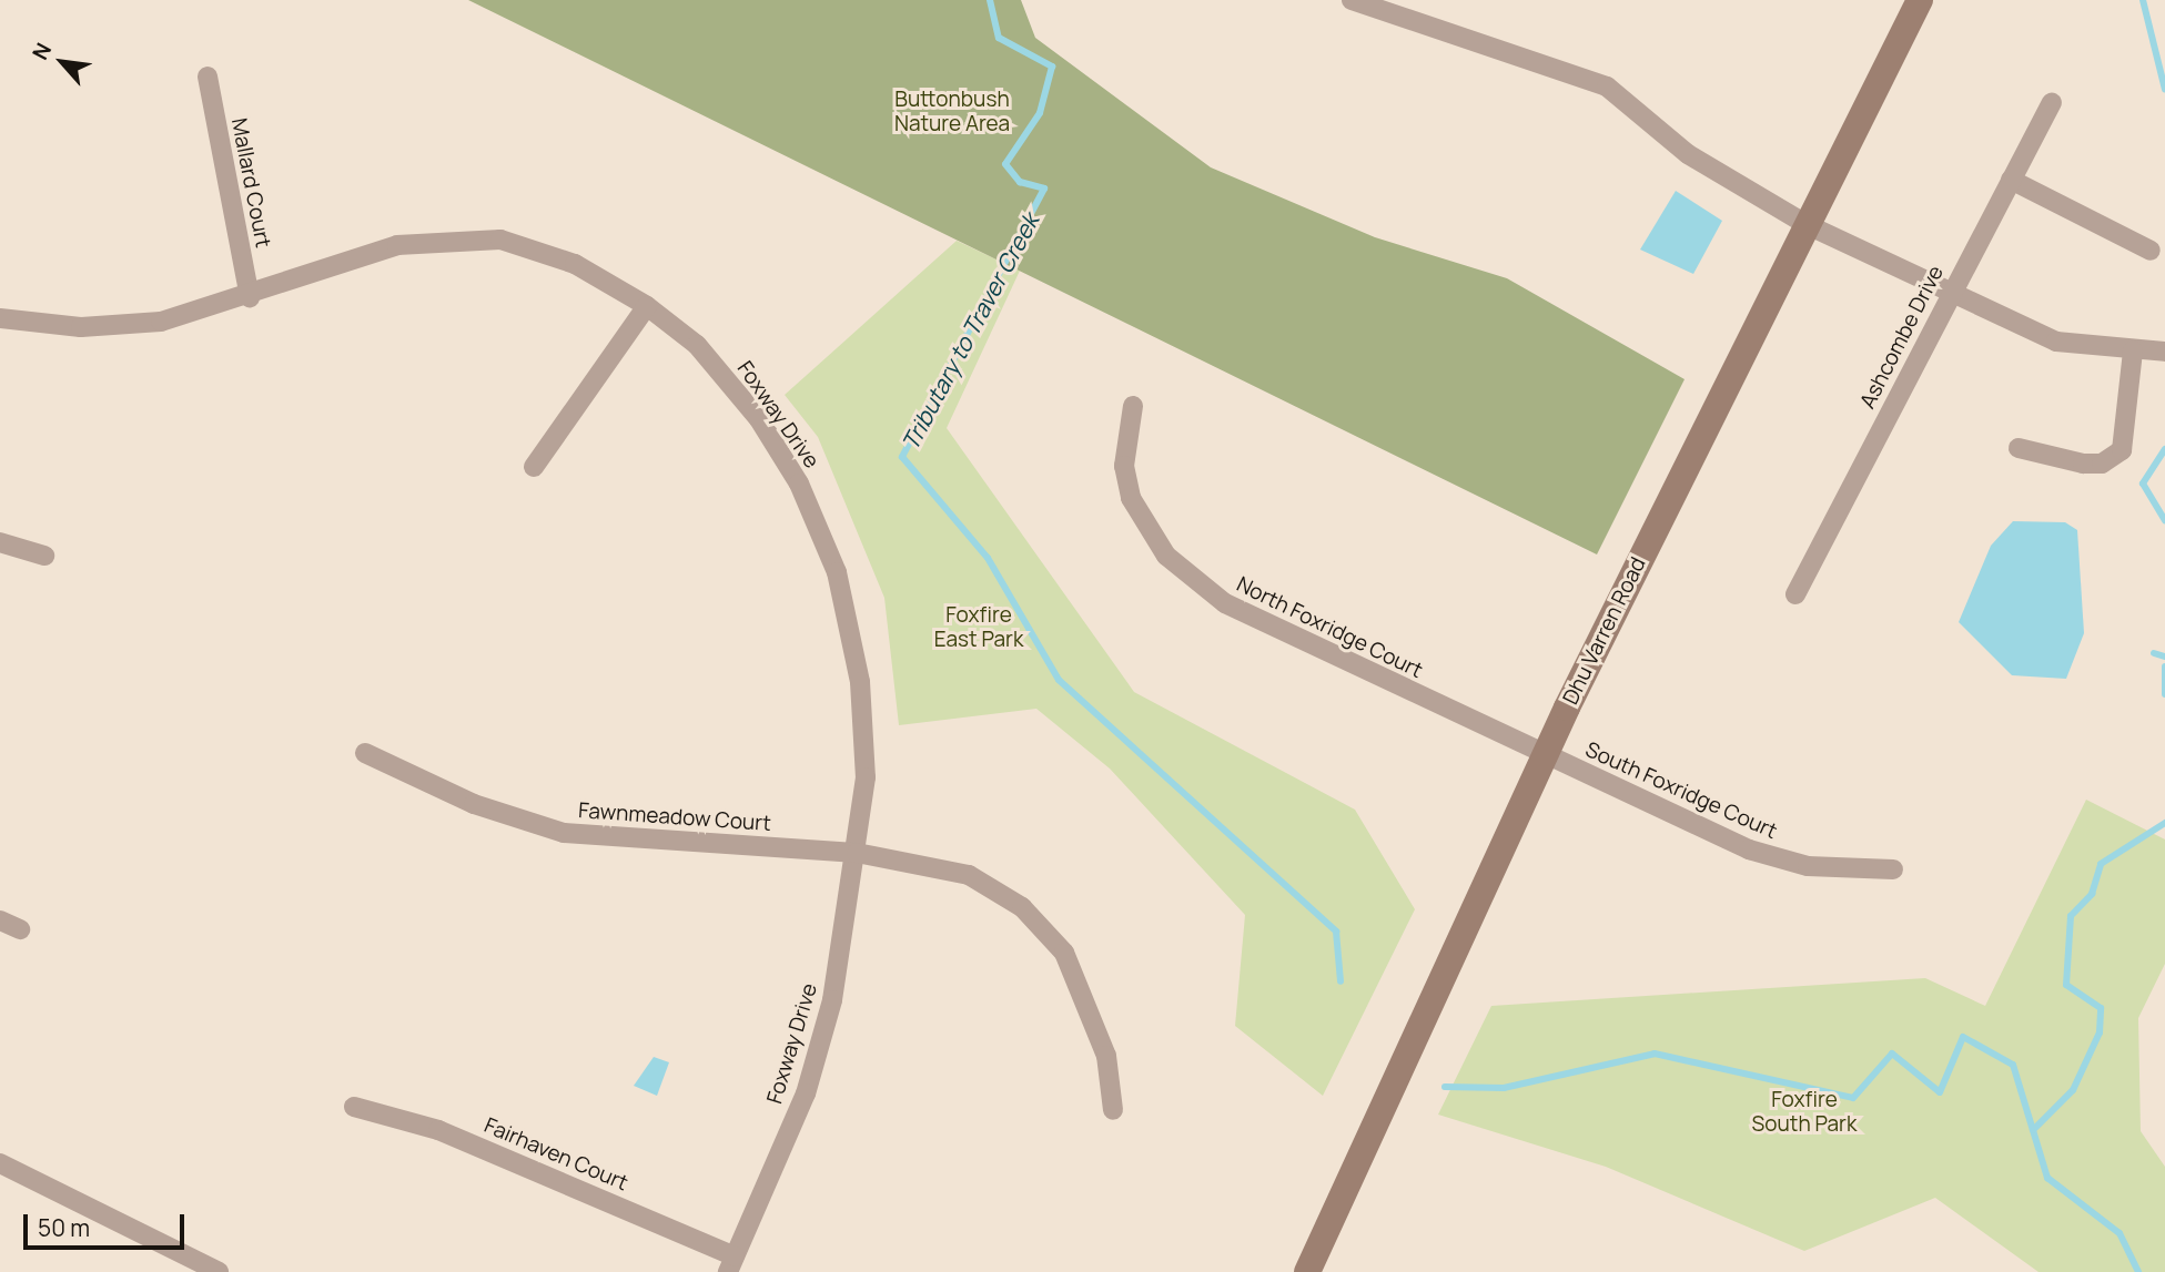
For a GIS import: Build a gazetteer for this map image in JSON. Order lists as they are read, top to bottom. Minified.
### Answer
{"streets":{"main road":["Dhu Varren Road"],"street":["Mallard Court","Ashcombe Drive","Foxway Drive","North Foxridge Court","South Foxridge Court","Fawnmeadow Court","Fairhaven Court"]},"crossings":[["Mallard Court","Foxway Drive"],["Foxway Drive","Fawnmeadow Court"],["Foxway Drive","Fairhaven Court"],["North Foxridge Court","Dhu Varren Road"],["North Foxridge Court","South Foxridge Court"],["Dhu Varren Road","South Foxridge Court"]],"water":["Tributary to Traver Creek"],"parks":["Buttonbush Nature Area","Foxfire East Park","Foxfire South Park"],"scale_bar":"50 m","north":"top left"}
